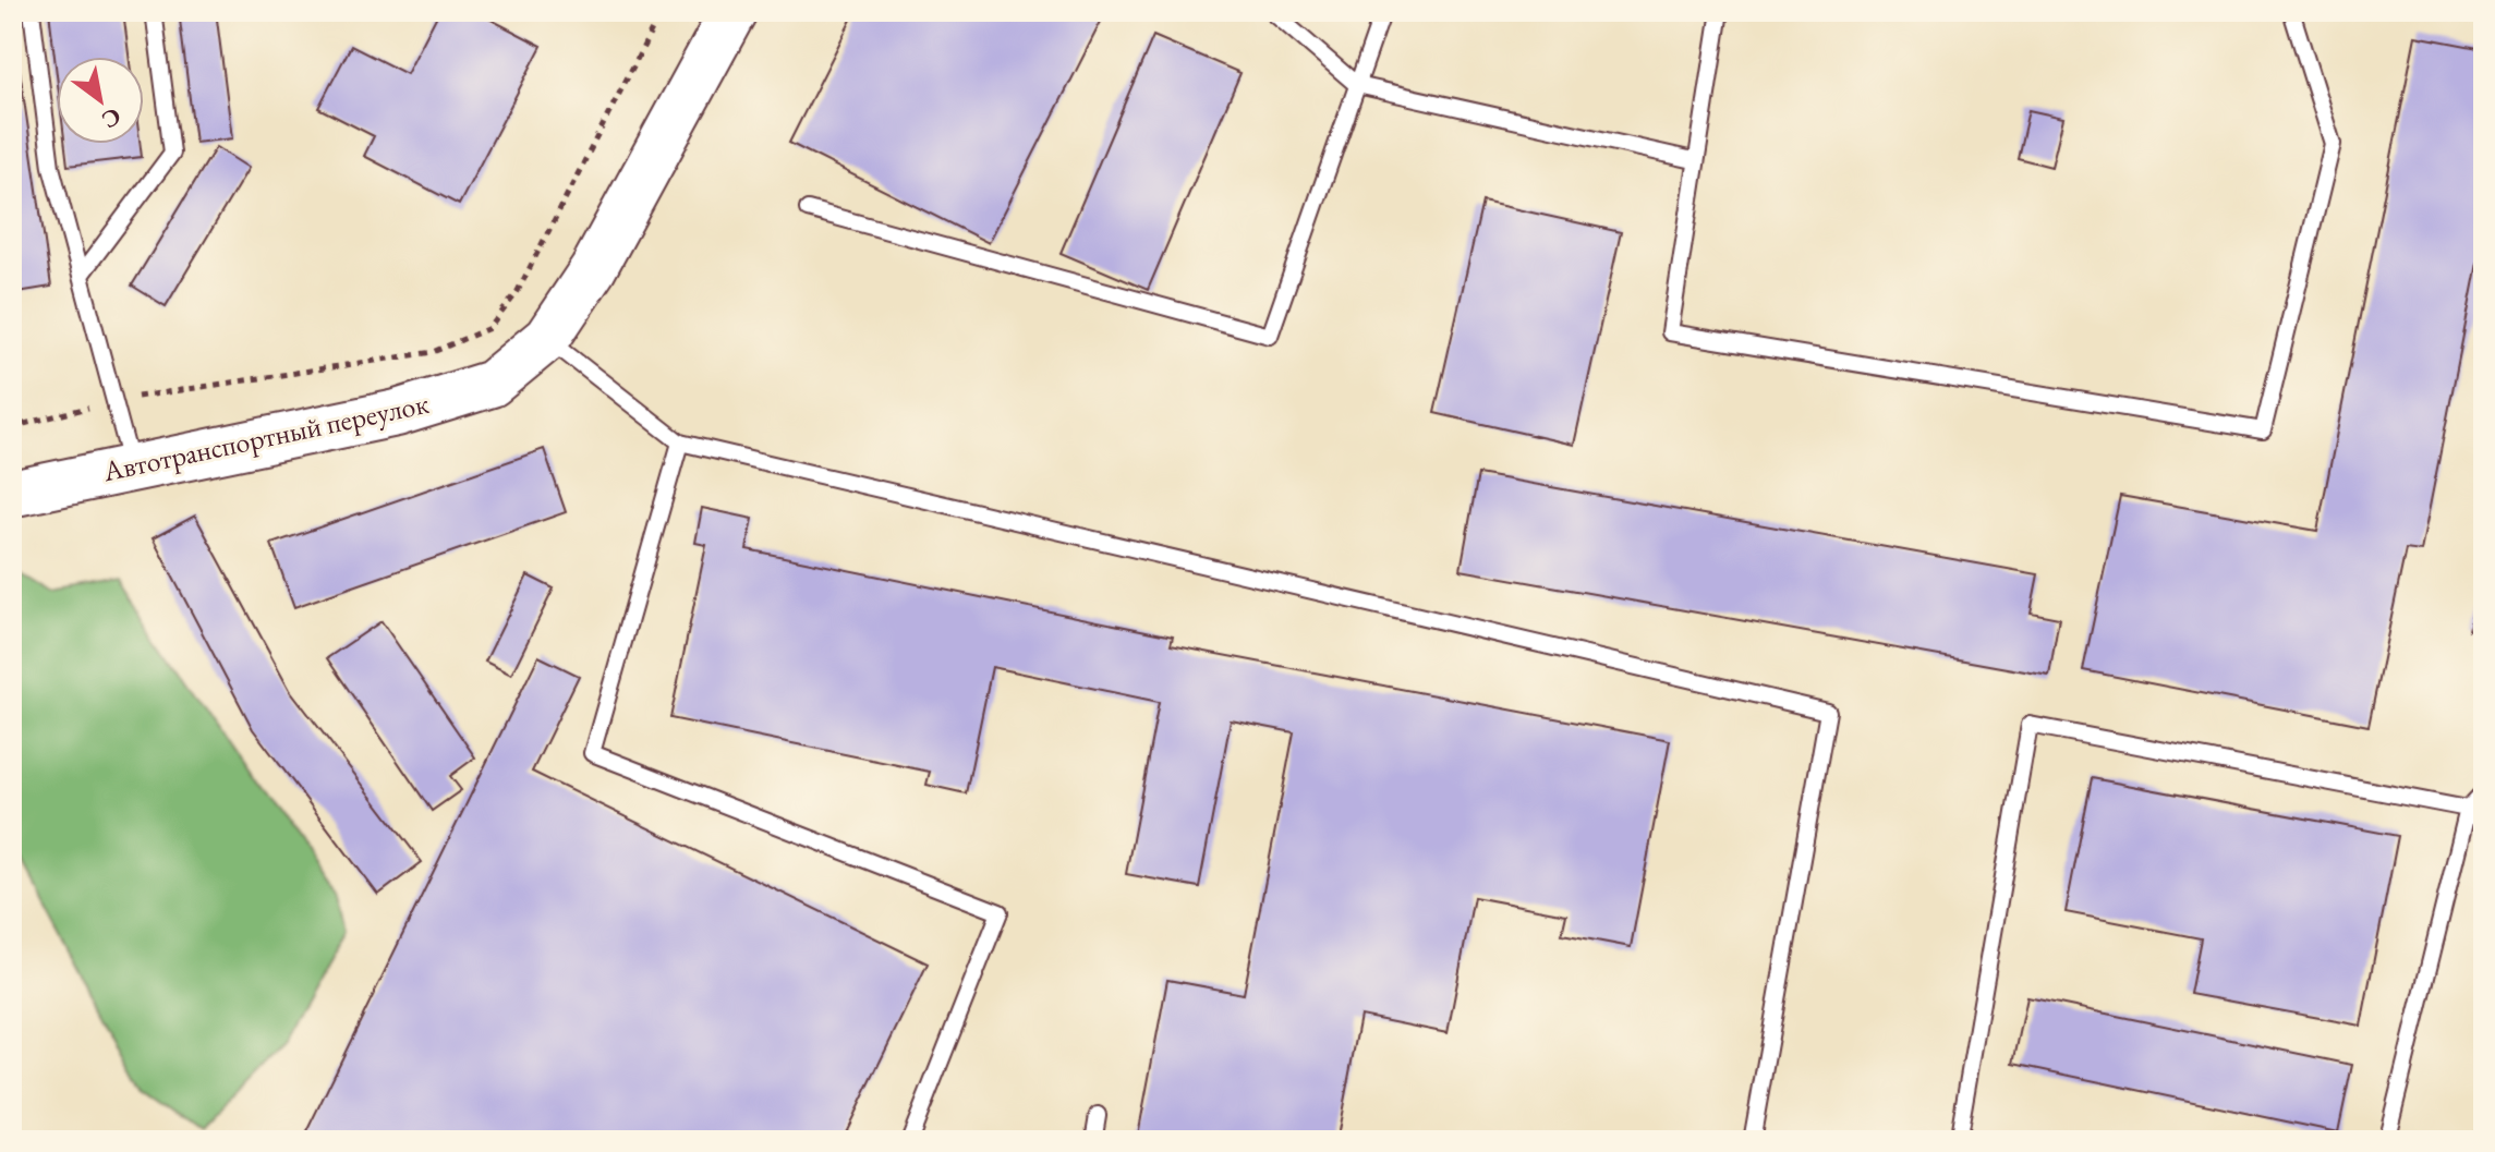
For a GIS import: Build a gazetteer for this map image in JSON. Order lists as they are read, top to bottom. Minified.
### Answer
{"streets":{"main road":["Автотранспортный переулок"]},"north":"bottom right"}
